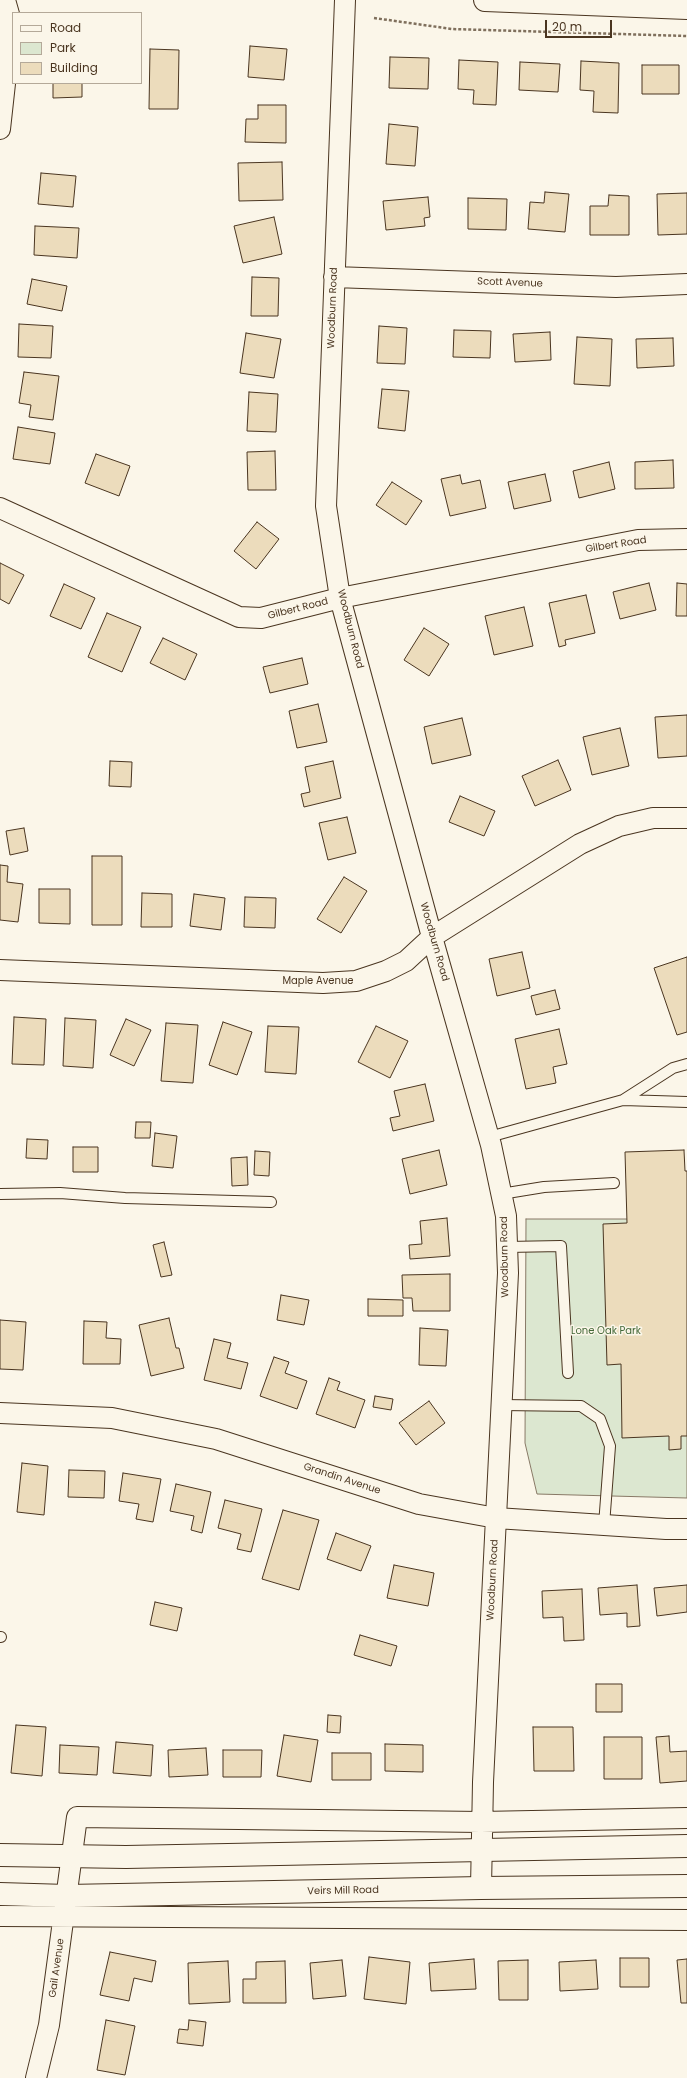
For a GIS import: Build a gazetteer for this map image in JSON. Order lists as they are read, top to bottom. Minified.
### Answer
{"streets":{"main road":["Veirs Mill Road"],"street":["Scott Avenue","Woodburn Road","Gilbert Road","Maple Avenue","Grandin Avenue","Gail Avenue"]},"crossings":[["Scott Avenue","Woodburn Road"],["Woodburn Road","Gilbert Road"],["Woodburn Road","Maple Avenue"],["Woodburn Road","Grandin Avenue"],["Woodburn Road","Veirs Mill Road"],["Veirs Mill Road","Gail Avenue"]],"parks":["Lone Oak Park"],"legend":["Road","Park","Building"],"scale_bar":"20 m"}
